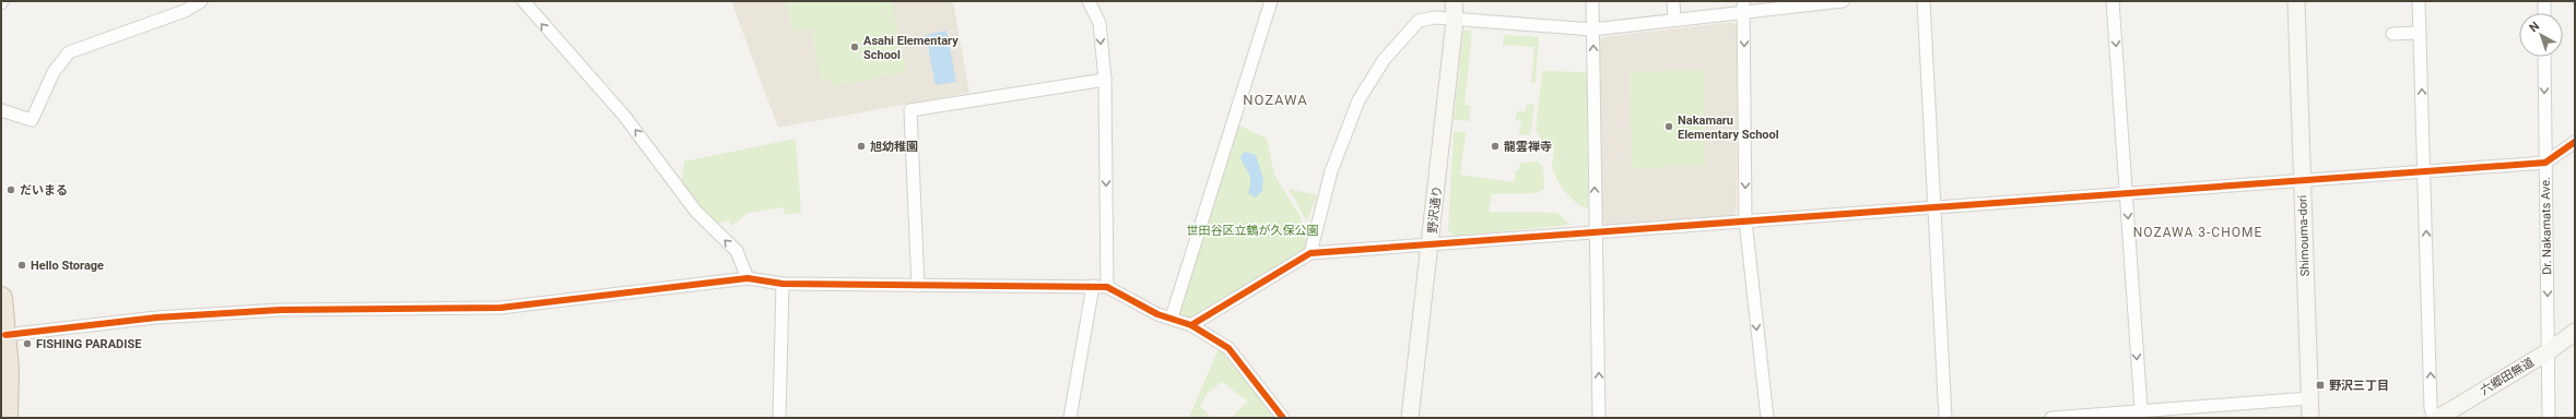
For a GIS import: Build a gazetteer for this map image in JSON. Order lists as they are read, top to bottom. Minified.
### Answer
{"streets":{"street":["野沢通り","Dr. Nakamats Ave.","Shimouma-dori","六郷田無道"]},"crossings":[["Dr. Nakamats Ave.","六郷田無道"]],"one_way":["Dr. Nakamats Ave."],"districts":["NOZAWA","NOZAWA 3-CHOME"],"parks":["世田谷区立鶴が久保公園"],"places":{"other":["Asahi Elementary School","Nakamaru Elementary School","旭幼稚園","龍雲禅寺","だいまる","Hello Storage","FISHING PARADISE"],"transit":["野沢三丁目"]},"north":"top left"}
